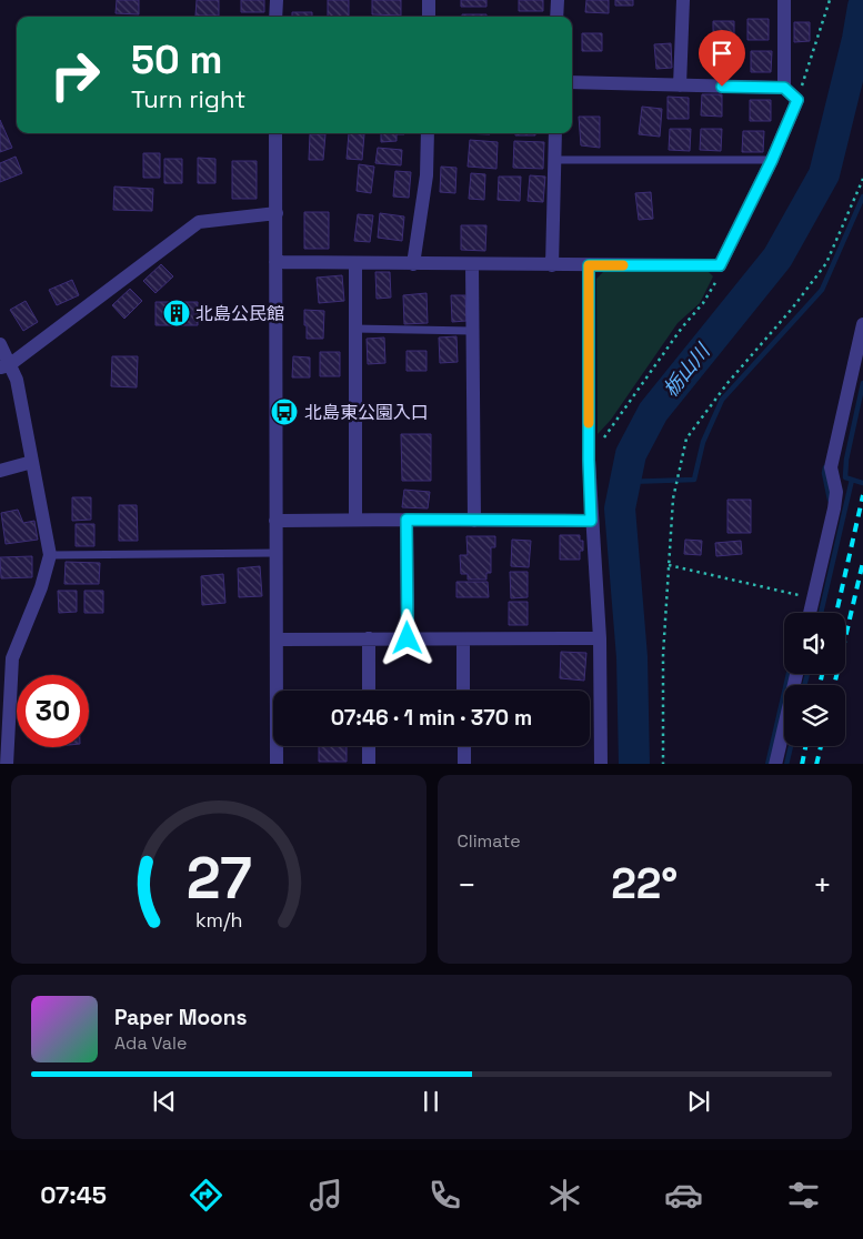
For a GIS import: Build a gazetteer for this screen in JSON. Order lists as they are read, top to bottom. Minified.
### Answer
{"water":["栃山川"],"places":{"building":["北島公民館"],"bus stop":["北島東公園入口"]},"page":{"turn":["50 m","Turn right"],"limit":"30","trip":"07:46 · 1 min · 370 m","tile":"Climate","heat":["−","22°","+"],"song":["Paper Moons","Ada Vale"],"tabs":"07:45","gauge":["27","km/h"]}}
